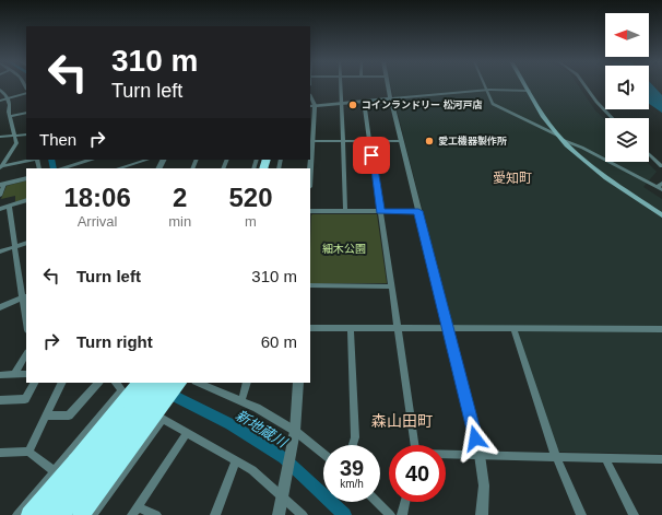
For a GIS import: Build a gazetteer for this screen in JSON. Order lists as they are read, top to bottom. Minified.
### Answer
{"districts":["愛知町","森山田町"],"water":["新地蔵川"],"parks":["細木公園"],"places":["コインランドリー 松河戸店","愛工機器製作所"],"north":"left","page":{"turn":["310 m","Turn left"],"then":"Then","eta":["18:06","Arrival","2","min","520","m"],"list":[{"name":"Turn left","value":"310 m"},{"name":"Turn right","value":"60 m"}],"speed":"39 km/h","limit":"40"}}
